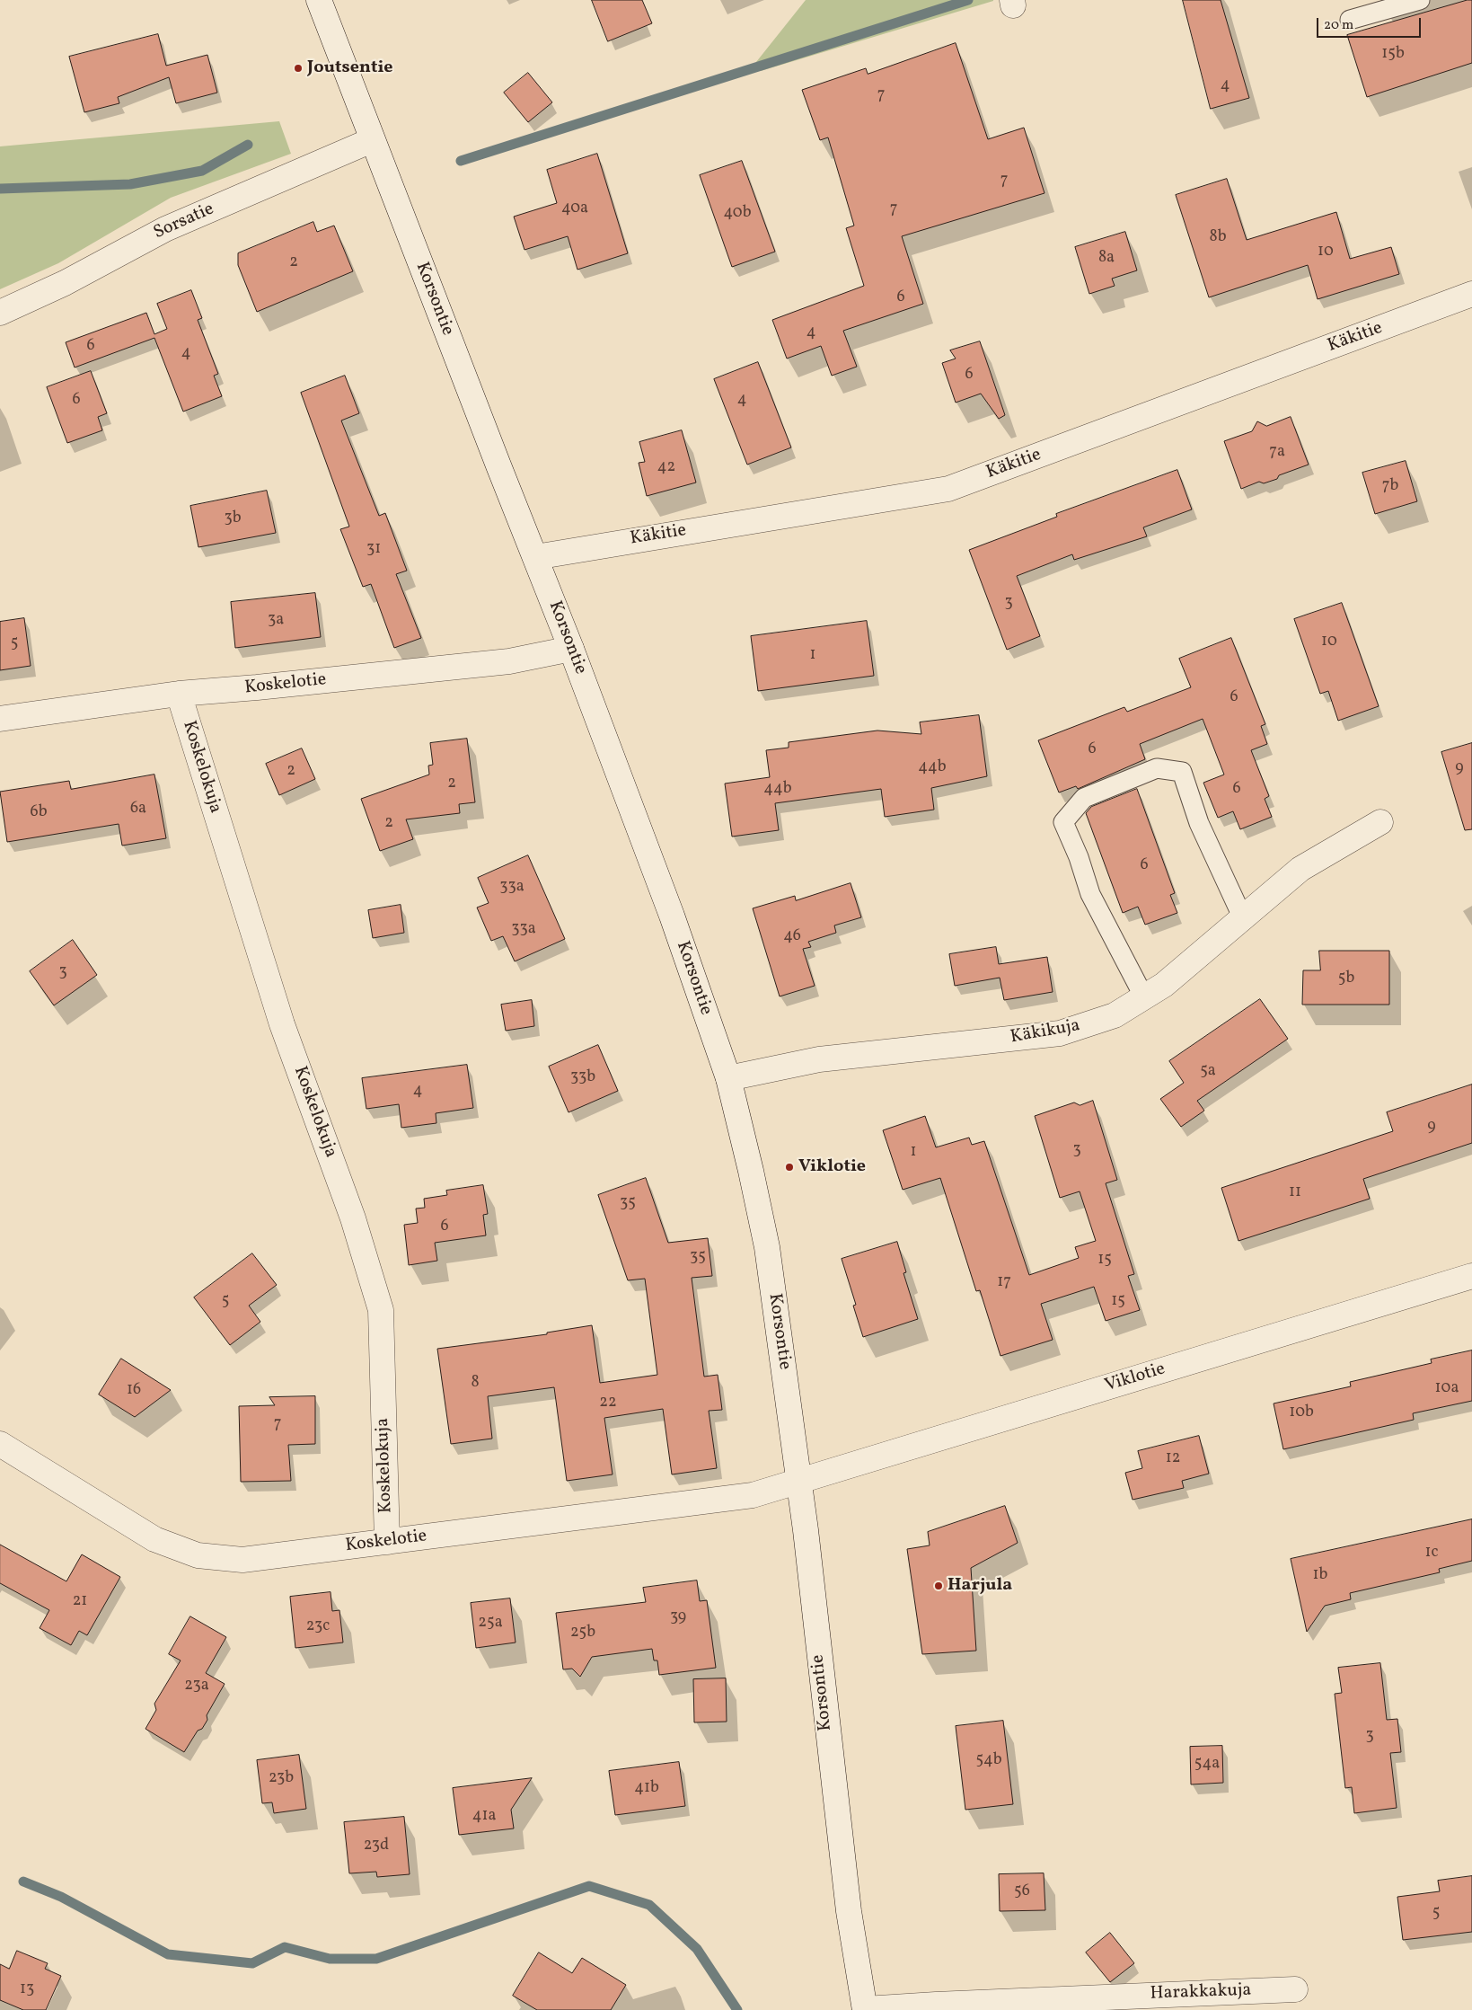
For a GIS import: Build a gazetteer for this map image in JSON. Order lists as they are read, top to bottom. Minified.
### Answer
{"streets":{"street":["Sorsatie","Korsontie","Käkitie","Koskelotie","Koskelokuja","Käkikuja","Viklotie","Harakkakuja"]},"crossings":[["Sorsatie","Korsontie"],["Korsontie","Käkitie"],["Korsontie","Koskelotie"],["Korsontie","Käkikuja"],["Korsontie","Viklotie"],["Korsontie","Harakkakuja"],["Koskelotie","Koskelokuja"],["Koskelotie","Viklotie"]],"places":["Joutsentie","Viklotie","Harjula"],"house_numbers":["15b","4","7","7","40a","7","40b","8b","10","8a","2","6","4","6","4","6","6","4","7a","42","7b","3b","31","3","3a","10","5","1","6","6","44b","9","2","2","44b","6","6a","6b","2","6","33a","33a","46","3","5b","5a","33b","4","9","3","1","11","35","6","35","15","17","5","15","8","10a","16","22","10b","7","12","1c","1b","21","39","25a","23c","25b","23a","3","54b","54a","23b","41b","41a","23d","56","5","13"],"scale_bar":"20 m"}
